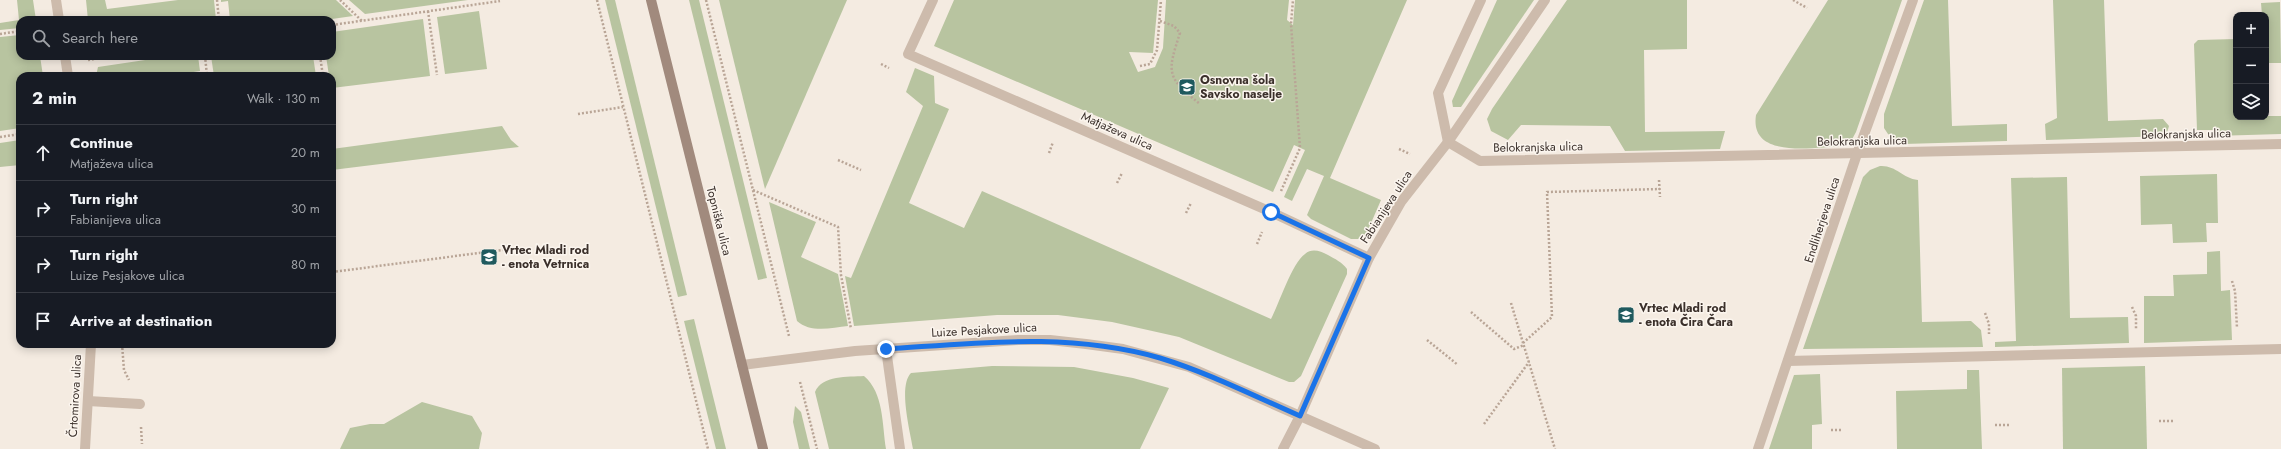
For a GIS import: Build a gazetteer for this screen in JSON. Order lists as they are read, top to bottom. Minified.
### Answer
{"streets":{"main road":["Topniška ulica"],"street":["Matjaževa ulica","Belokranjska ulica","Fabianijeva ulica","Endliherjeva ulica","Luize Pesjakove ulica","Črtomirova ulica"]},"crossings":[["Matjaževa ulica","Fabianijeva ulica"],["Belokranjska ulica","Fabianijeva ulica"],["Belokranjska ulica","Endliherjeva ulica"],["Fabianijeva ulica","Luize Pesjakove ulica"],["Topniška ulica","Luize Pesjakove ulica"]],"places":{"school or university":["Osnovna šola Savsko naselje","Vrtec Mladi rod - enota Vetrnica","Vrtec Mladi rod - enota Čira Čara"]},"page":{"map_buttons":["+","−"],"search":"Search here","heading":["2 min","Walk · 130 m"],"list":[["Continue","Matjaževa ulica","20 m"],["Turn right","Fabianijeva ulica","30 m"],["Turn right","Luize Pesjakove ulica","80 m"],"Arrive at destination"]}}
